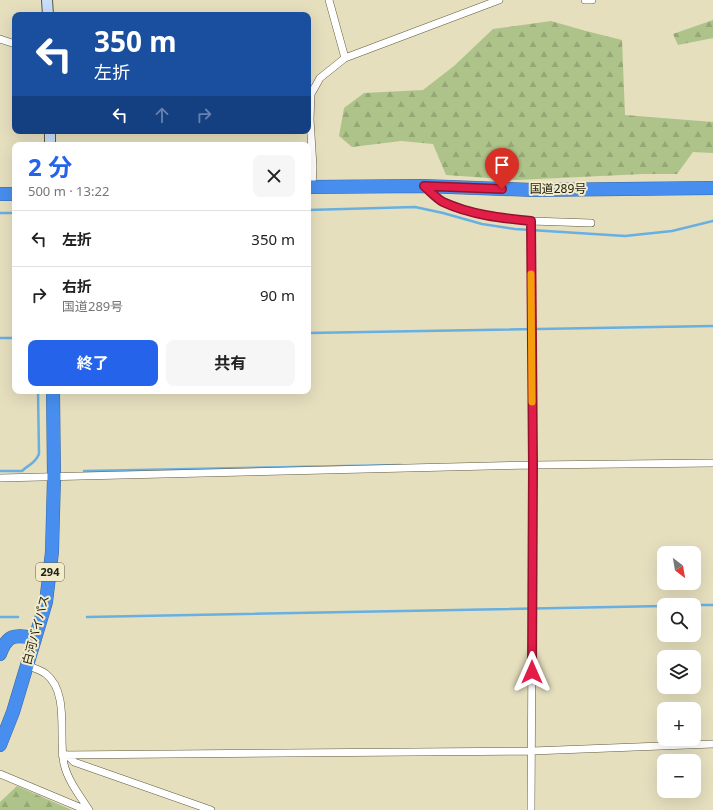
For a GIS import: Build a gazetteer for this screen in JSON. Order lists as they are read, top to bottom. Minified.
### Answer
{"streets":{"highway":["国道289号","294","白河バイパス"]},"north":"bottom right","page":{"turn":["350 m","左折"],"heading":["2 分","500 m · 13:22"],"list":[{"name":"左折","value":"350 m"},{"name":"右折","note":"国道289号","value":"90 m"}],"buttons":["終了","共有"],"map_buttons":["+","−"]}}
